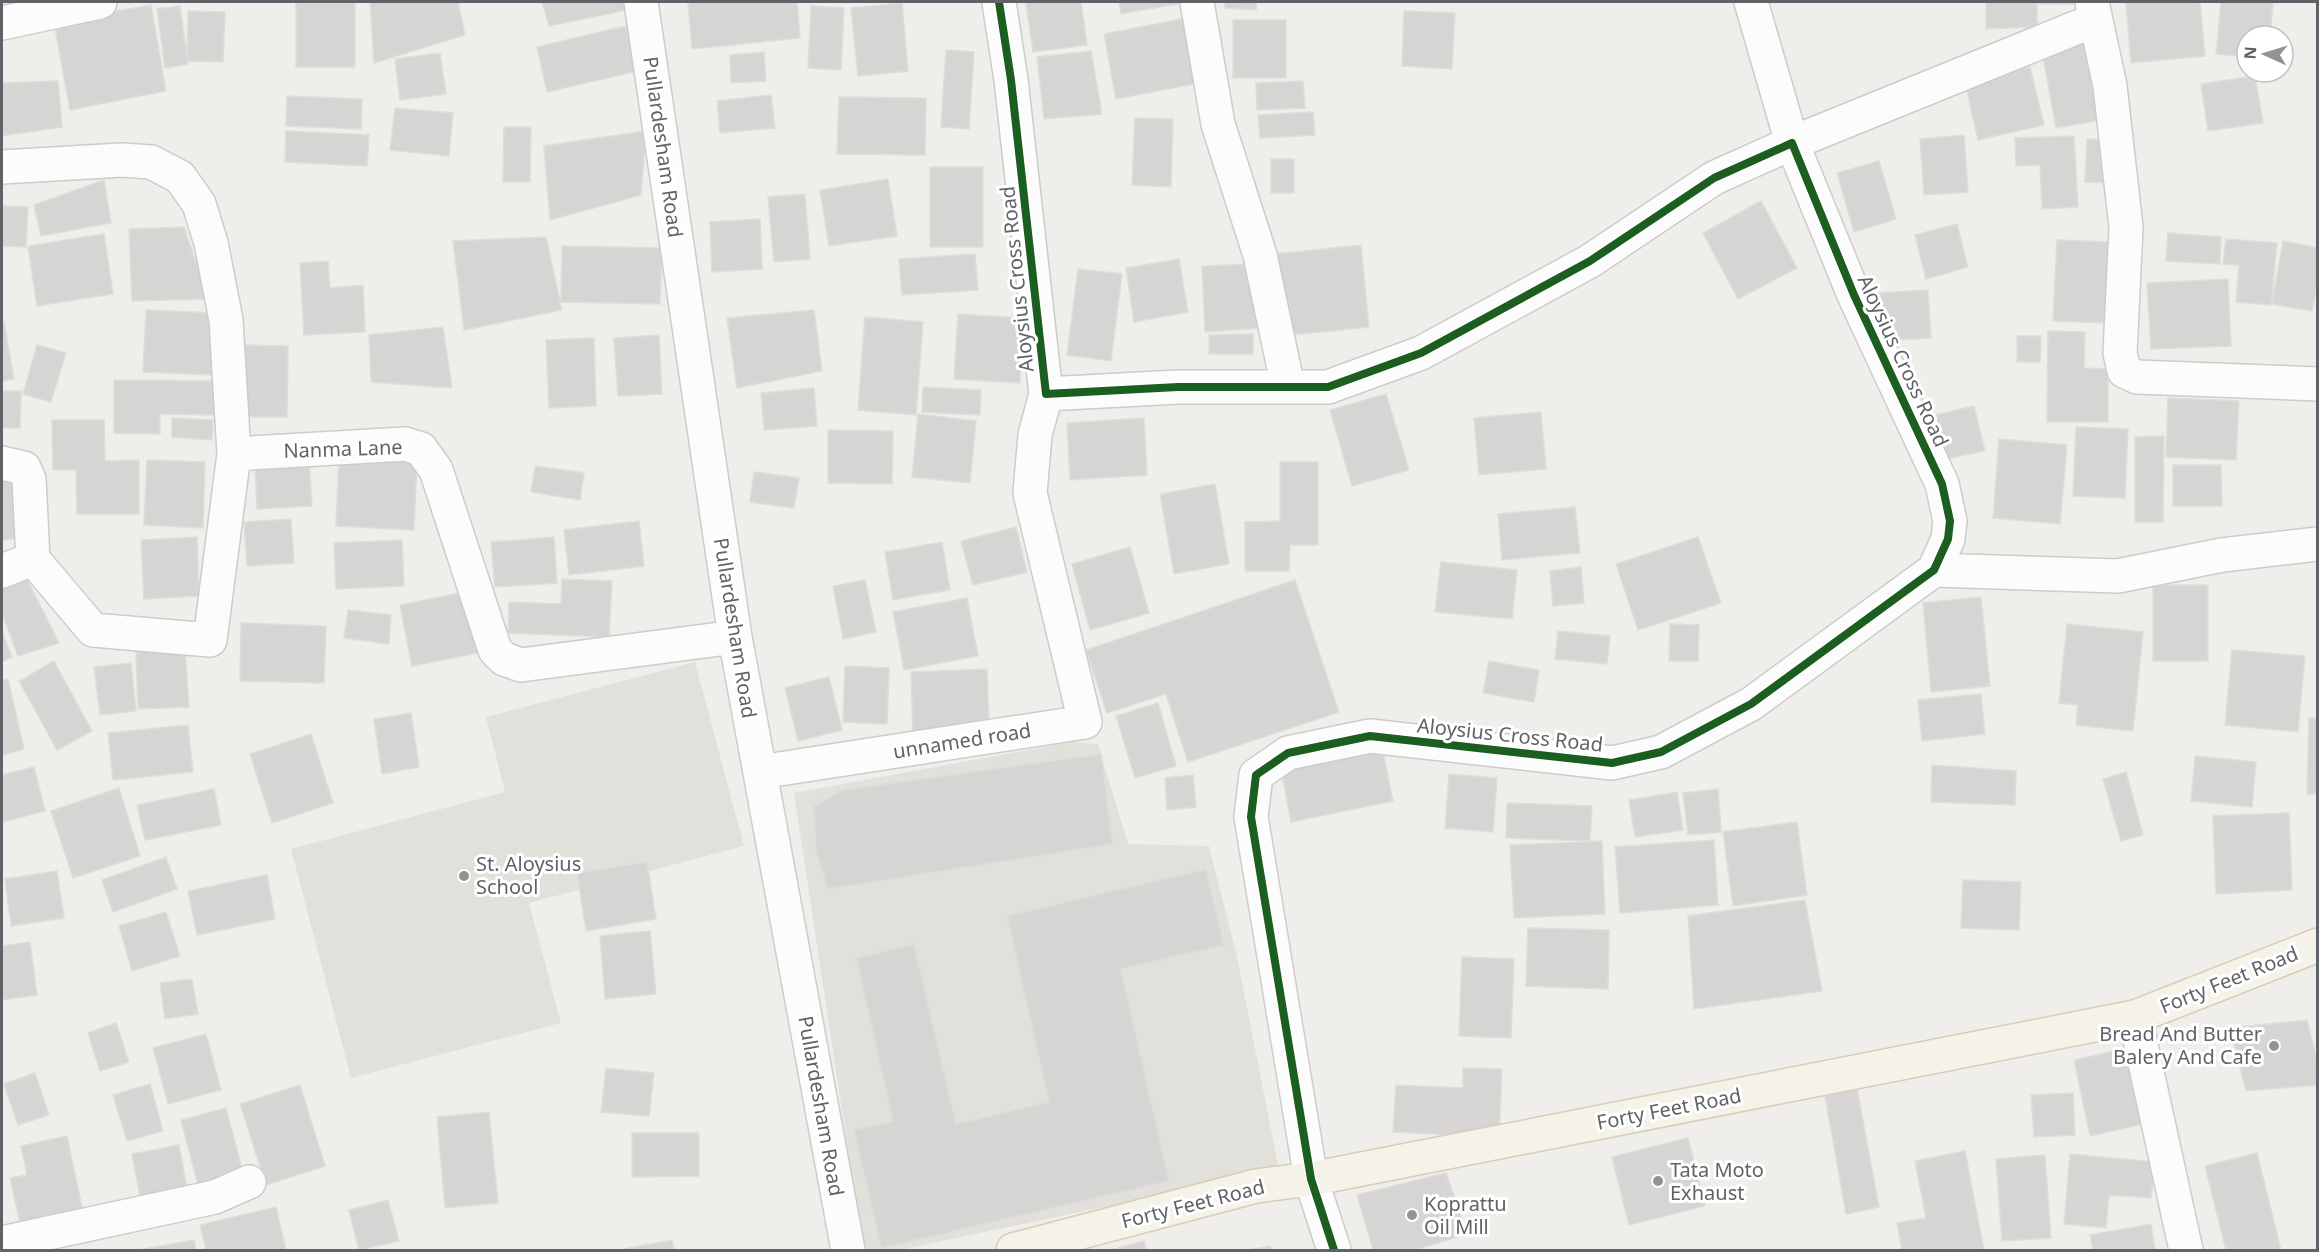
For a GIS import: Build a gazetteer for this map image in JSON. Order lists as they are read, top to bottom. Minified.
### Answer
{"streets":{"main road":["Forty Feet Road"],"street":["Pullardesham Road","Aloysius Cross Road","Nanma Lane","unnamed road"]},"crossings":[["Pullardesham Road","Nanma Lane"],["Pullardesham Road","unnamed road"],["Aloysius Cross Road","unnamed road"],["Aloysius Cross Road","Forty Feet Road"]],"places":["St. Aloysius School","Bread And Butter Balery And Cafe","Tata Moto Exhaust","Koprattu Oil Mill"],"north":"left"}
